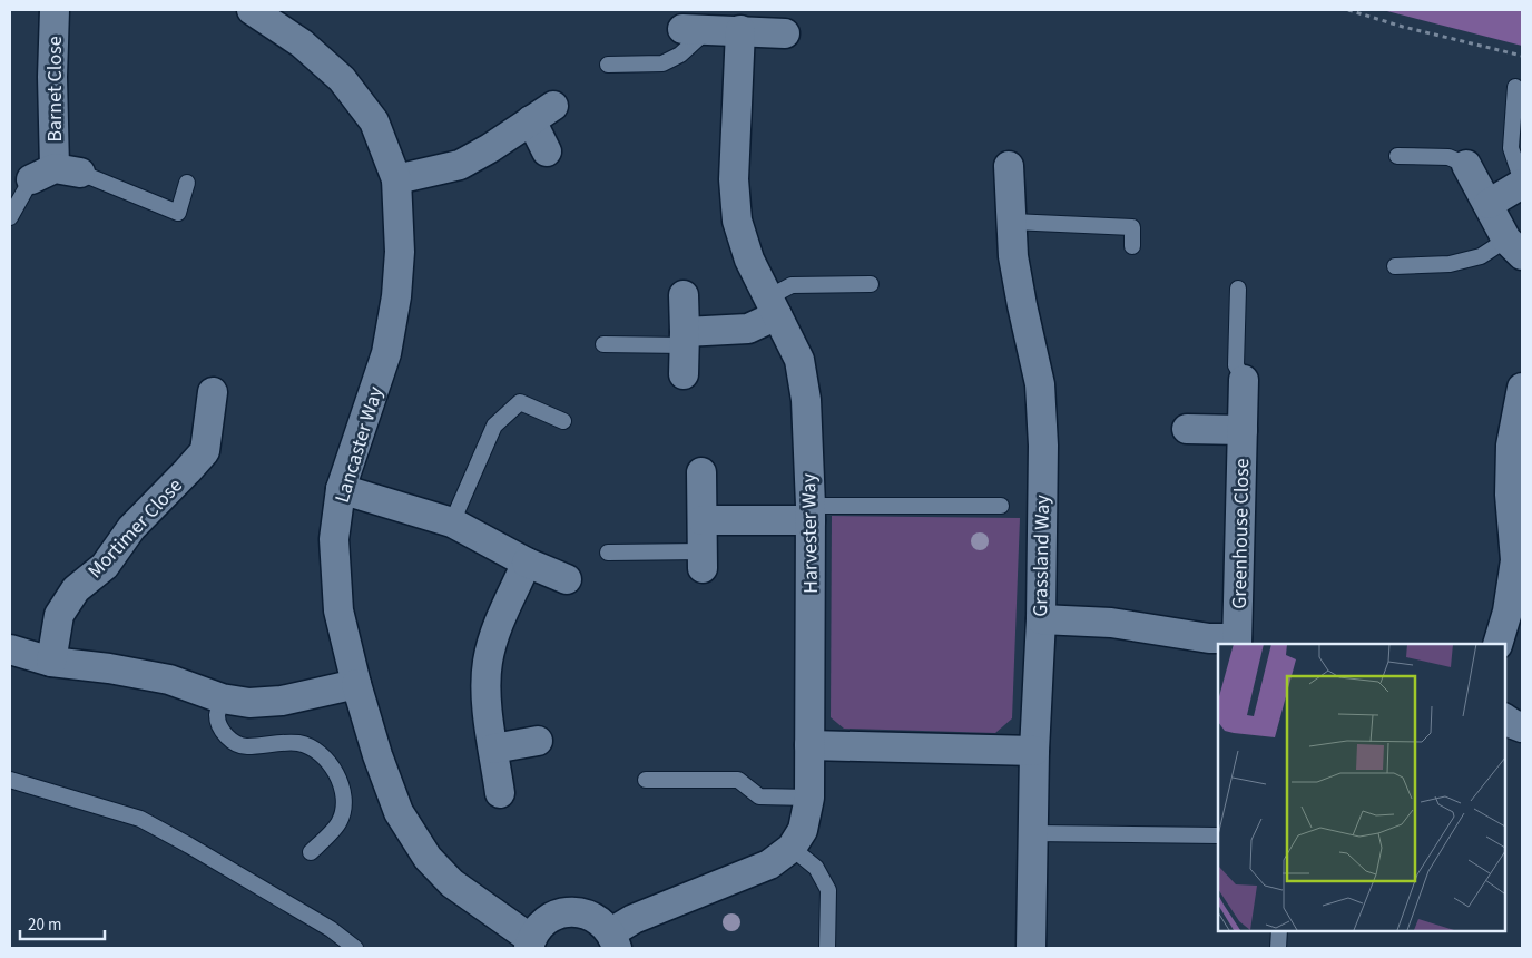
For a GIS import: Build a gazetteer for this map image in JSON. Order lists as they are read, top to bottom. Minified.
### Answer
{"streets":{"street":["Barnet Close","Lancaster Way","Mortimer Close","Harvester Way","Greenhouse Close","Grassland Way"]},"crossings":[["Greenhouse Close","Grassland Way"]],"scale_bar":"20 m"}
